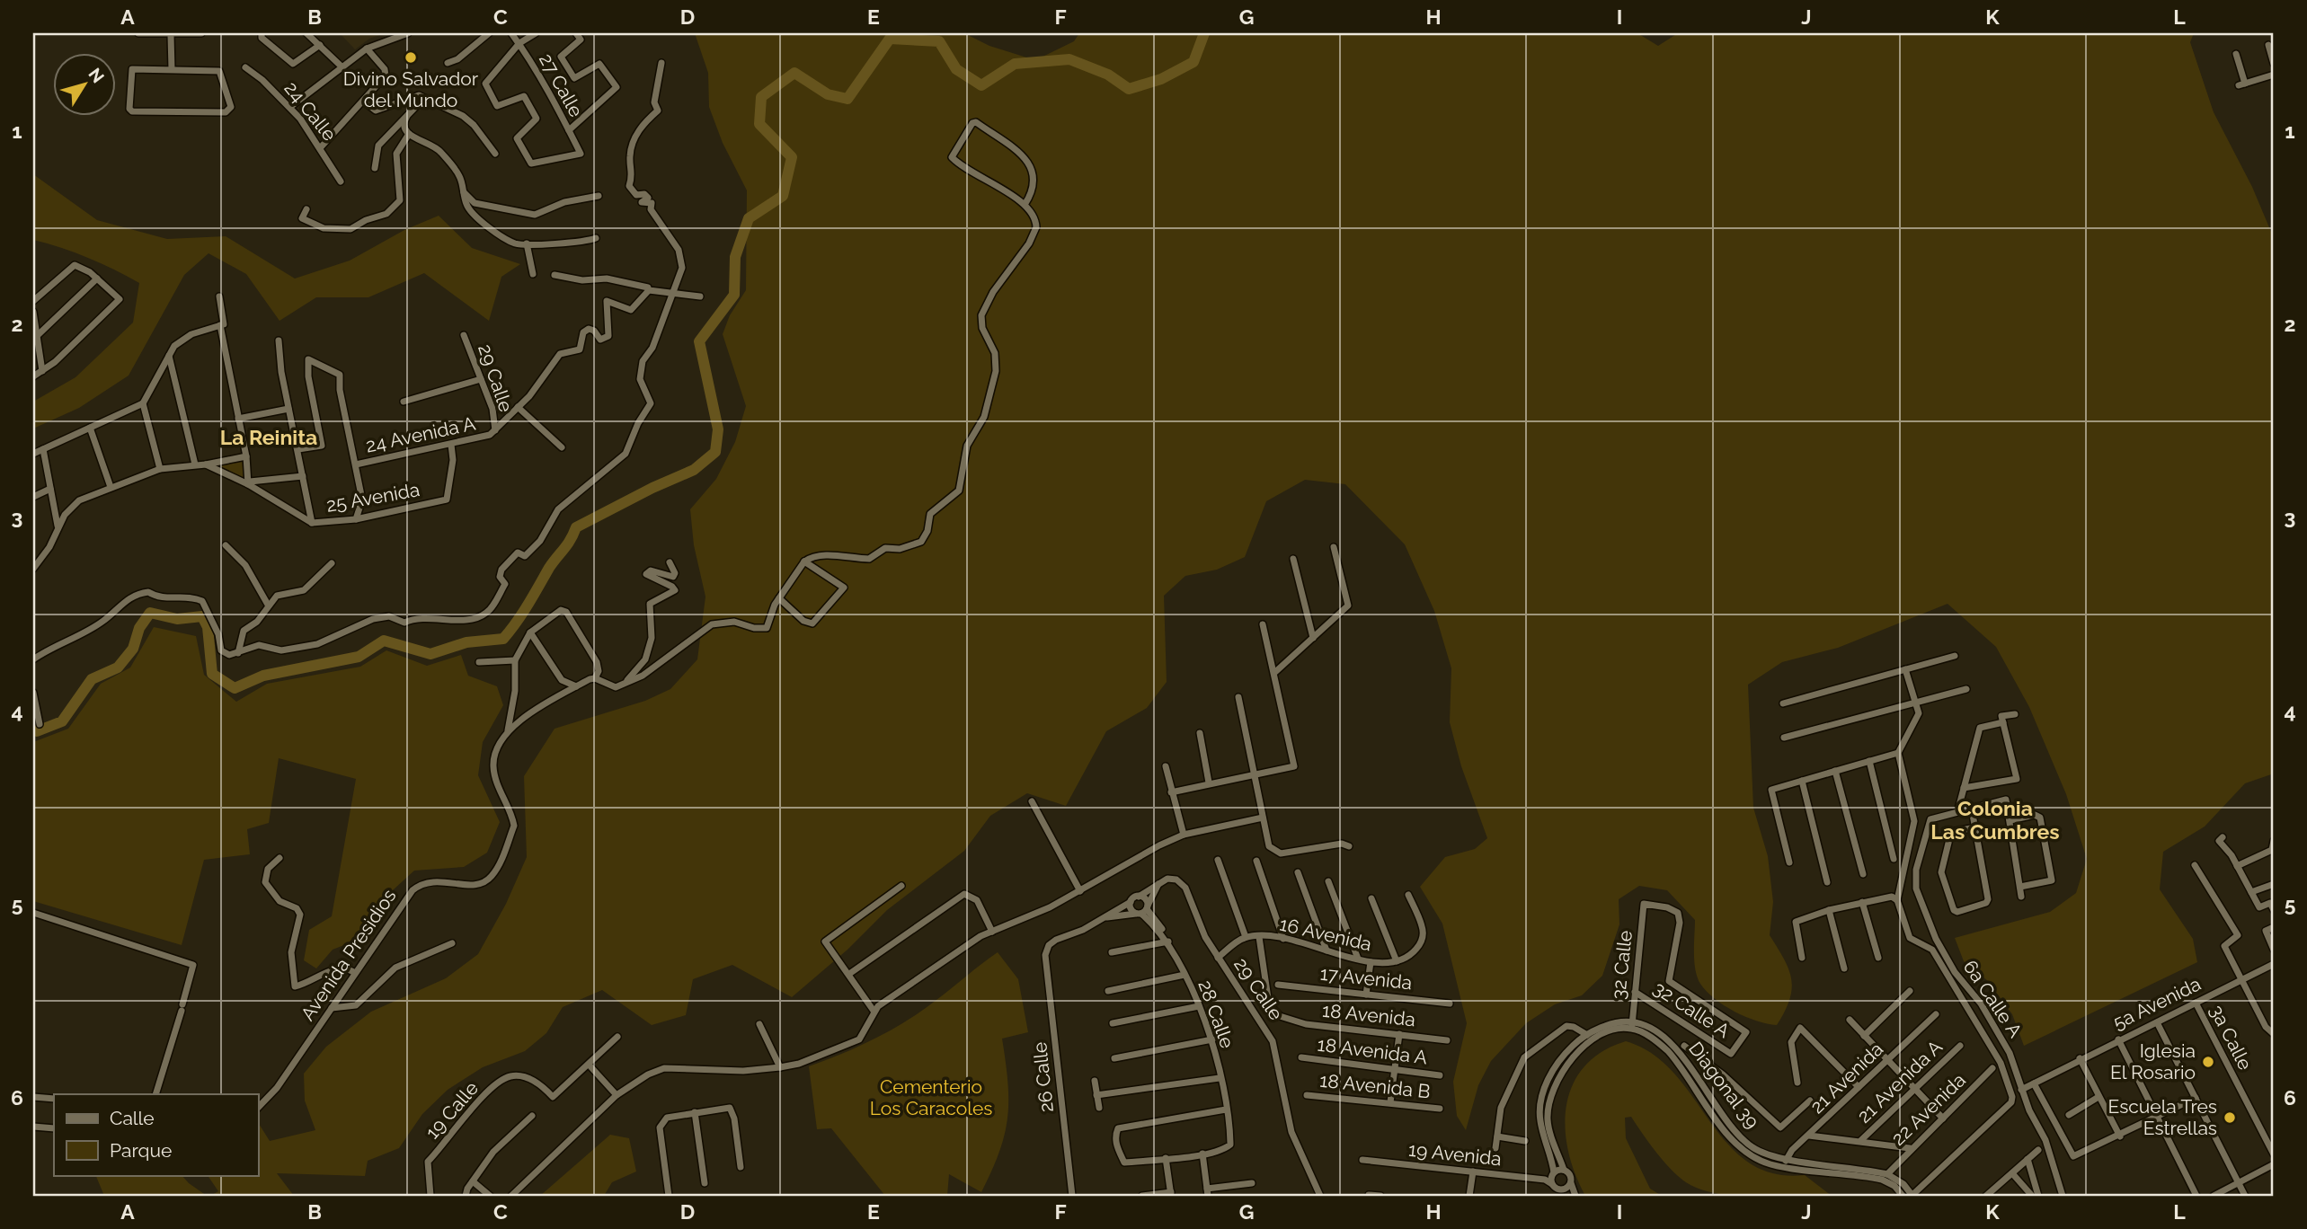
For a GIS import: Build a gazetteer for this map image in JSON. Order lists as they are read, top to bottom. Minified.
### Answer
{"streets":{"street":["27 Calle","24 Calle","29 Calle","24 Avenida A","25 Avenida","16 Avenida","Avenida Presidios","32 Calle","17 Avenida","6a Calle A","5a Avenida","32 Calle A","28 Calle","18 Avenida","3a Calle","18 Avenida A","26 Calle","21 Avenida","21 Avenida A","Diagonal 39","18 Avenida B","22 Avenida","19 Calle","19 Avenida"]},"crossings":[["29 Calle","24 Avenida A"],["24 Avenida A","25 Avenida"],["16 Avenida","18 Avenida"],["32 Calle","32 Calle A"],["32 Calle","Diagonal 39"],["6a Calle A","5a Avenida"],["5a Avenida","3a Calle"],["21 Avenida","Diagonal 39"],["Diagonal 39","22 Avenida"]],"districts":["La Reinita","Colonia Las Cumbres"],"parks":["Cementerio Los Caracoles"],"places":["Divino Salvador del Mundo","Iglesia El Rosario","Escuela Tres Estrellas"],"legend":["Calle","Parque"],"north":"top right","grid":{"columns":["A","B","C","D","E","F","G","H","I","J","K","L"],"rows":["1","2","3","4","5","6"]}}
